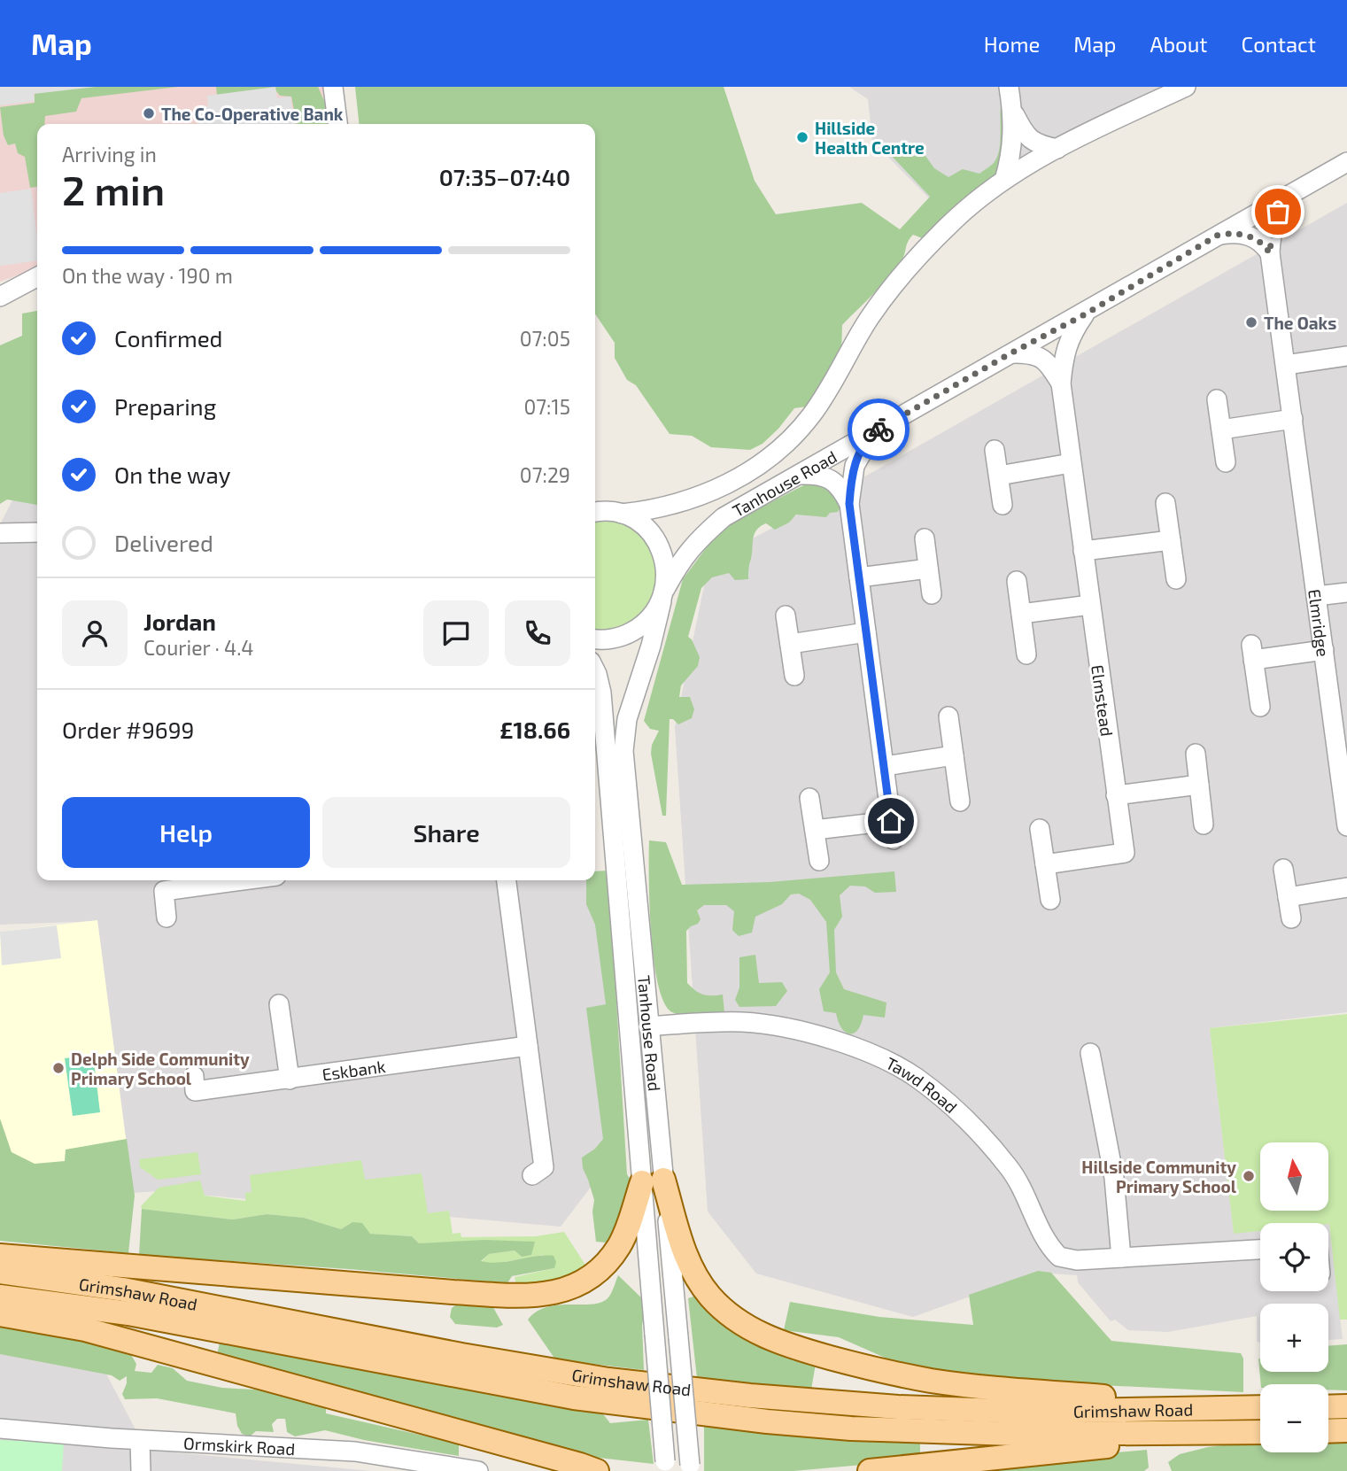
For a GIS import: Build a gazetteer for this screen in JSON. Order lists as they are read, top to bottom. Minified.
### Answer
{"streets":{"main road":["Grimshaw Road"],"street":["Tanhouse Road","Elmridge","Elmstead","Eskbank","Tawd Road","Ormskirk Road"]},"crossings":[["Tanhouse Road","Elmridge"],["Tanhouse Road","Elmstead"],["Tanhouse Road","Tawd Road"]],"places":["The Co-Operative Bank","Hillside Health Centre","The Oaks","Delph Side Community Primary School","Hillside Community Primary School"],"north":"top","page":{"header":"Map","nav":["Home","Map","About","Contact"],"heading":["2 min","Arriving in","07:35–07:40"],"panel":["Jordan","Courier · 4.4","Order #9699","£18.66"],"bar":"On the way · 190 m","list":[["Confirmed","07:05"],["Preparing","07:15"],["On the way","07:29"],"Delivered"],"buttons":["Help","Share"],"map_buttons":["+","−"]}}
